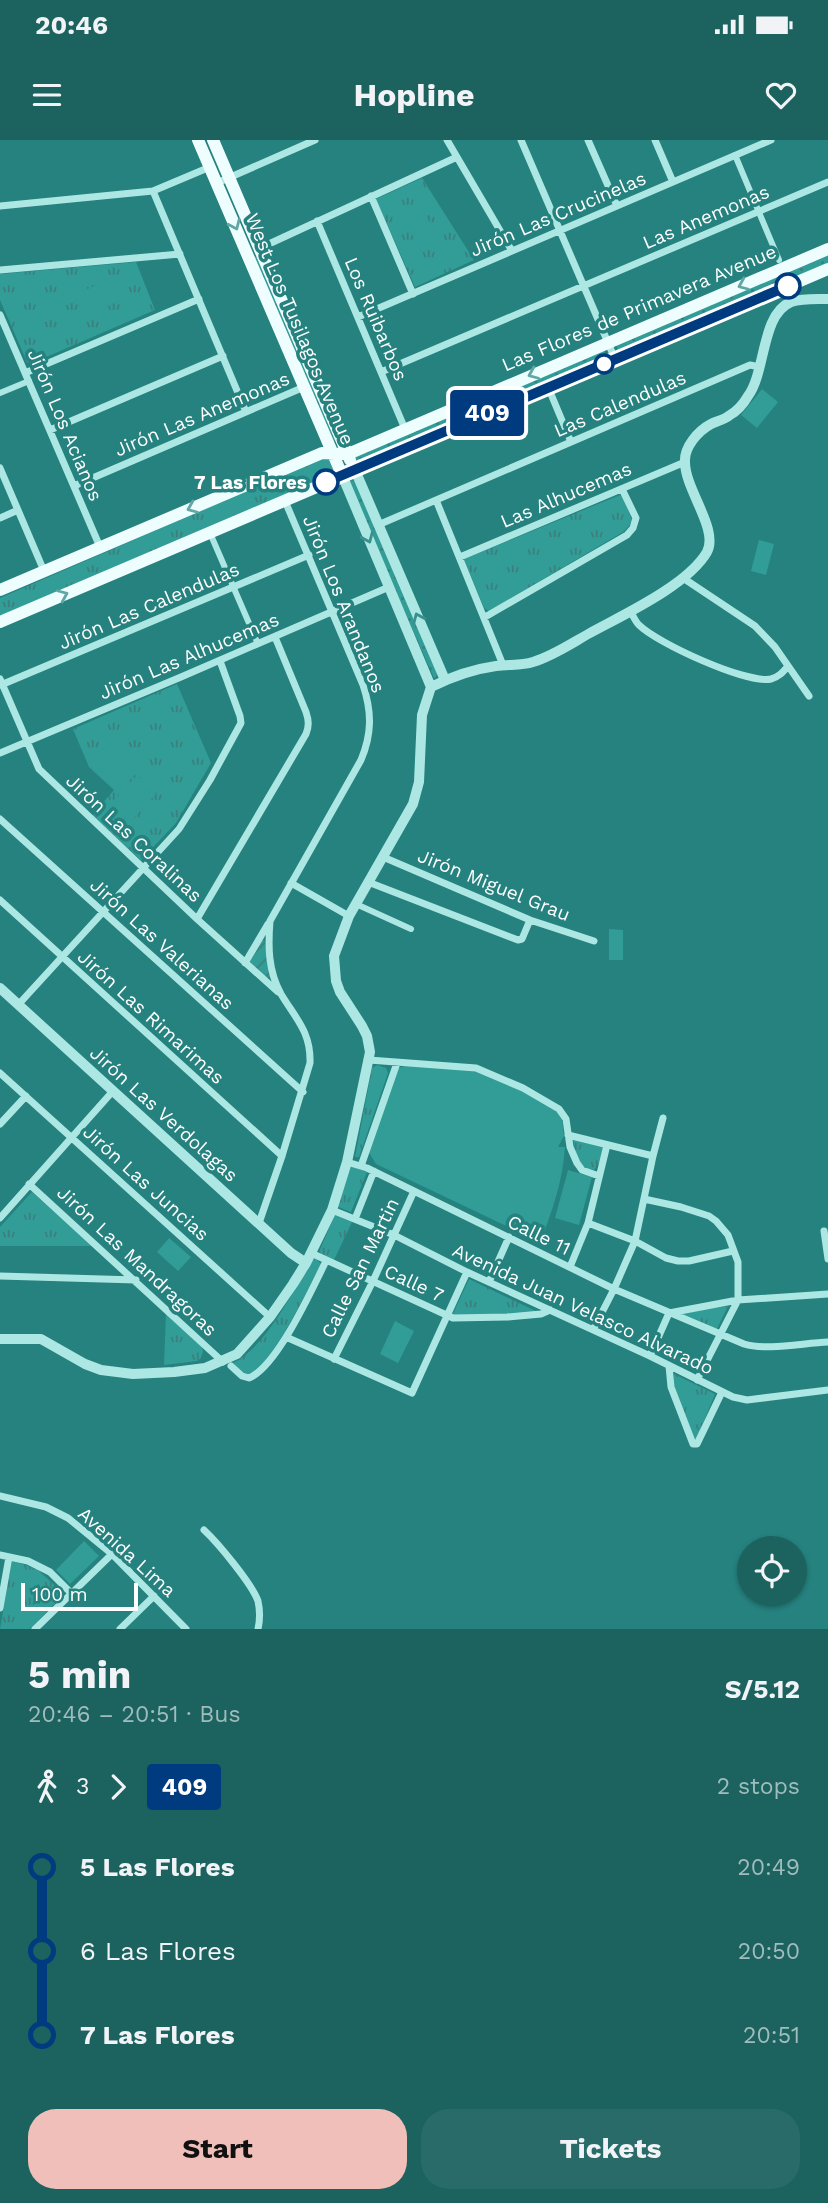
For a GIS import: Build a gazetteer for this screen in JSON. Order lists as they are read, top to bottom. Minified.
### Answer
{"streets":{"main road":["Las Flores de Primavera Avenue","West Los Tusilagos Avenue"],"street":["Jirón Las Crucinelas","Las Anemonas","Los Ruibarbos","Las Calendulas","Jirón Las Anemonas","Jirón Los Acianos","Las Alhucemas","Jirón Los Arandanos","Jirón Las Calendulas","Jirón Las Alhucemas","Jirón Las Coralinas","Jirón Miguel Grau","Jirón Las Valerianas","Jirón Las Rimarimas","Jirón Las Verdolagas","Jirón Las Juncias","Calle 11","Jirón Las Mandragoras","Calle San Martin","Calle 7","Avenida Juan Velasco Alvarado","Avenida Lima"]},"crossings":[["Jirón Las Crucinelas","Los Ruibarbos"],["Las Flores de Primavera Avenue","Los Ruibarbos"],["Las Flores de Primavera Avenue","West Los Tusilagos Avenue"],["Las Flores de Primavera Avenue","Jirón Los Acianos"],["Las Flores de Primavera Avenue","Jirón Los Arandanos"],["West Los Tusilagos Avenue","Las Calendulas"],["West Los Tusilagos Avenue","Jirón Las Anemonas"],["West Los Tusilagos Avenue","Jirón Las Alhucemas"],["Jirón Las Anemonas","Jirón Los Acianos"],["Jirón Los Arandanos","Jirón Las Calendulas"],["Jirón Los Arandanos","Jirón Las Alhucemas"],["Jirón Los Arandanos","Jirón Las Coralinas"],["Jirón Los Arandanos","Jirón Las Valerianas"],["Jirón Los Arandanos","Jirón Las Rimarimas"],["Jirón Los Arandanos","Jirón Las Verdolagas"],["Jirón Las Calendulas","Jirón Las Coralinas"],["Jirón Las Alhucemas","Jirón Las Coralinas"],["Jirón Las Verdolagas","Calle 7"],["Calle 11","Calle San Martin"],["Calle San Martin","Calle 7"],["Calle San Martin","Avenida Juan Velasco Alvarado"],["Calle 7","Avenida Juan Velasco Alvarado"]],"places":["7 Las Flores"],"lines":["bus line 409"],"scale_bar":"100 m","page":{"status":"20:46","header":"Hopline","on_map":"409","scale":"100 m","heading":["5 min","20:46 – 20:51 · Bus","S/5.12"],"legs":["3","409","2 stops"],"list":[{"name":"5 Las Flores","value":"20:49"},{"name":"6 Las Flores","value":"20:50"},{"name":"7 Las Flores","value":"20:51"}],"buttons":["Start","Tickets"]}}
